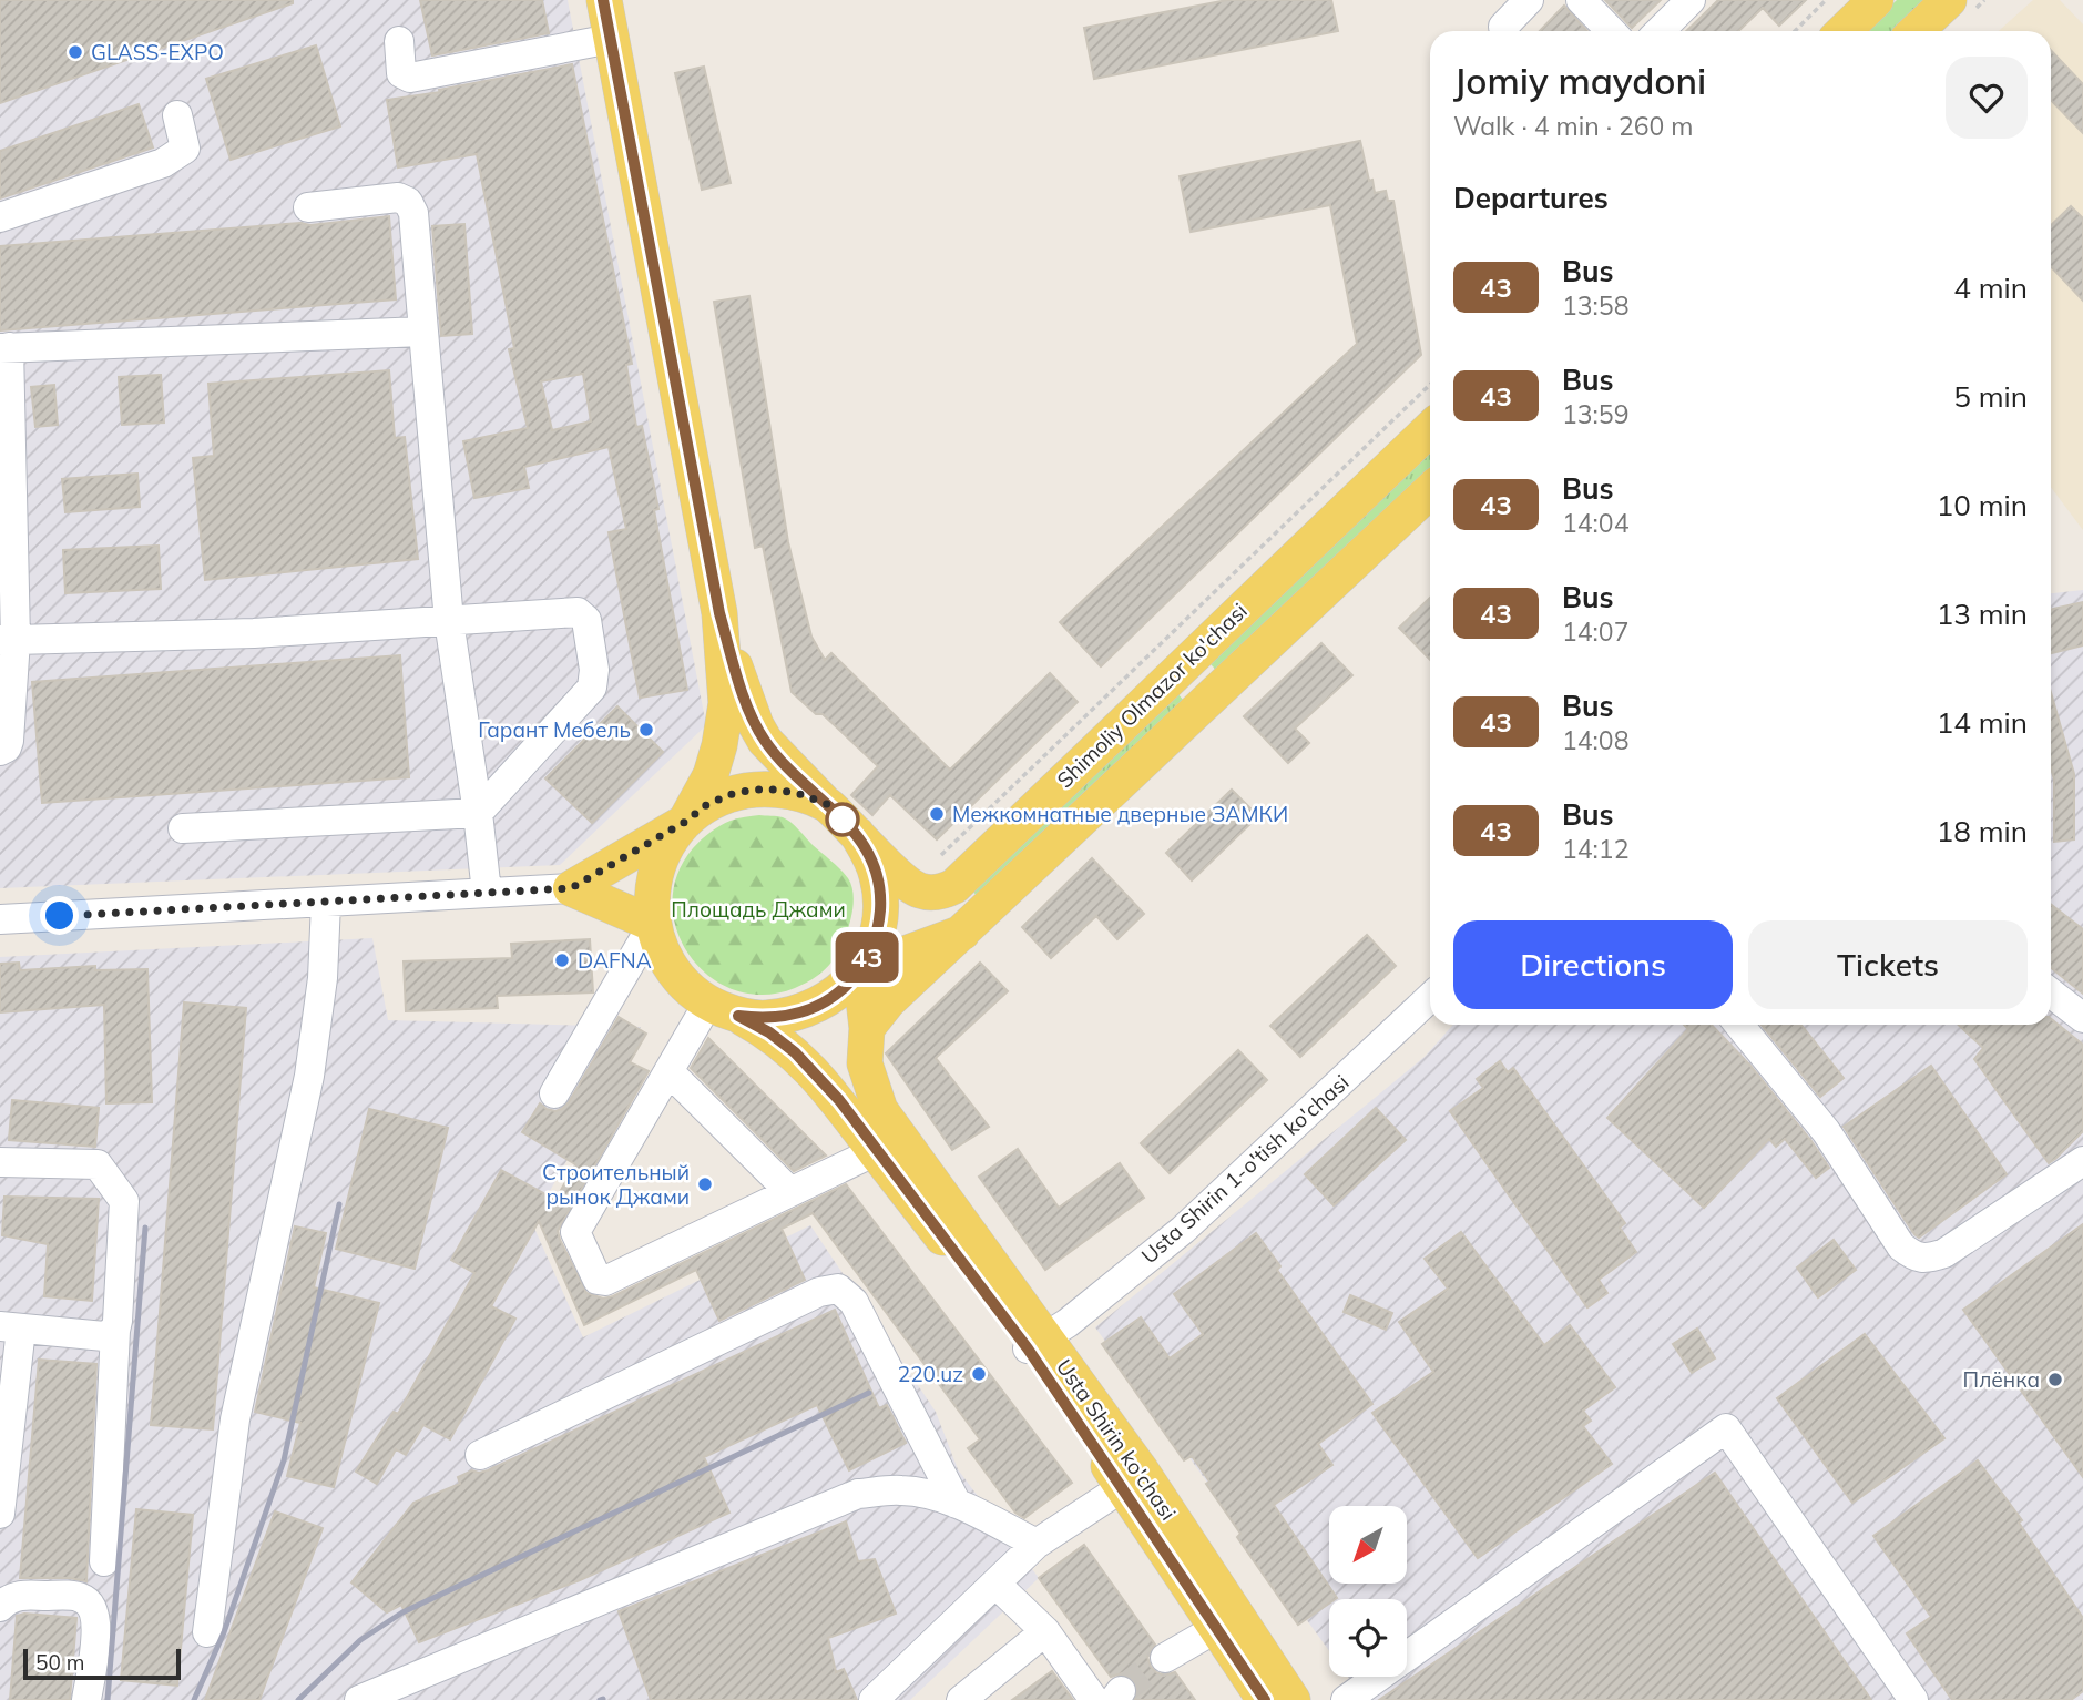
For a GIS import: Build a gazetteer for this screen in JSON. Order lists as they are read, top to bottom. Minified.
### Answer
{"streets":{"main road":["Shimoliy Olmazor ko'chasi","Usta Shirin ko'chasi"],"street":["Usta Shirin 1-o'tish ko'chasi"]},"crossings":[["Shimoliy Olmazor ko'chasi","Usta Shirin ko'chasi"],["Usta Shirin 1-o'tish ko'chasi","Usta Shirin ko'chasi"]],"parks":["Площадь Джами"],"places":["GLASS-EXPO","Гарант Мебель","Межкомнатные дверные ЗАМКИ","DAFNA","Строительный рынок Джами","220.uz","Плёнка"],"lines":["bus line 43"],"scale_bar":"50 m","north":"bottom left","page":{"on_map":"43","heading":[["Jomiy maydoni","Walk · 4 min · 260 m"],"Departures"],"list":[{"mark":"43","name":"Bus","note":"13:58","value":"4 min"},{"mark":"43","name":"Bus","note":"13:59","value":"5 min"},{"mark":"43","name":"Bus","note":"14:04","value":"10 min"},{"mark":"43","name":"Bus","note":"14:07","value":"13 min"},{"mark":"43","name":"Bus","note":"14:08","value":"14 min"},{"mark":"43","name":"Bus","note":"14:12","value":"18 min"}],"buttons":["Directions","Tickets"],"scale":"50 m"}}
